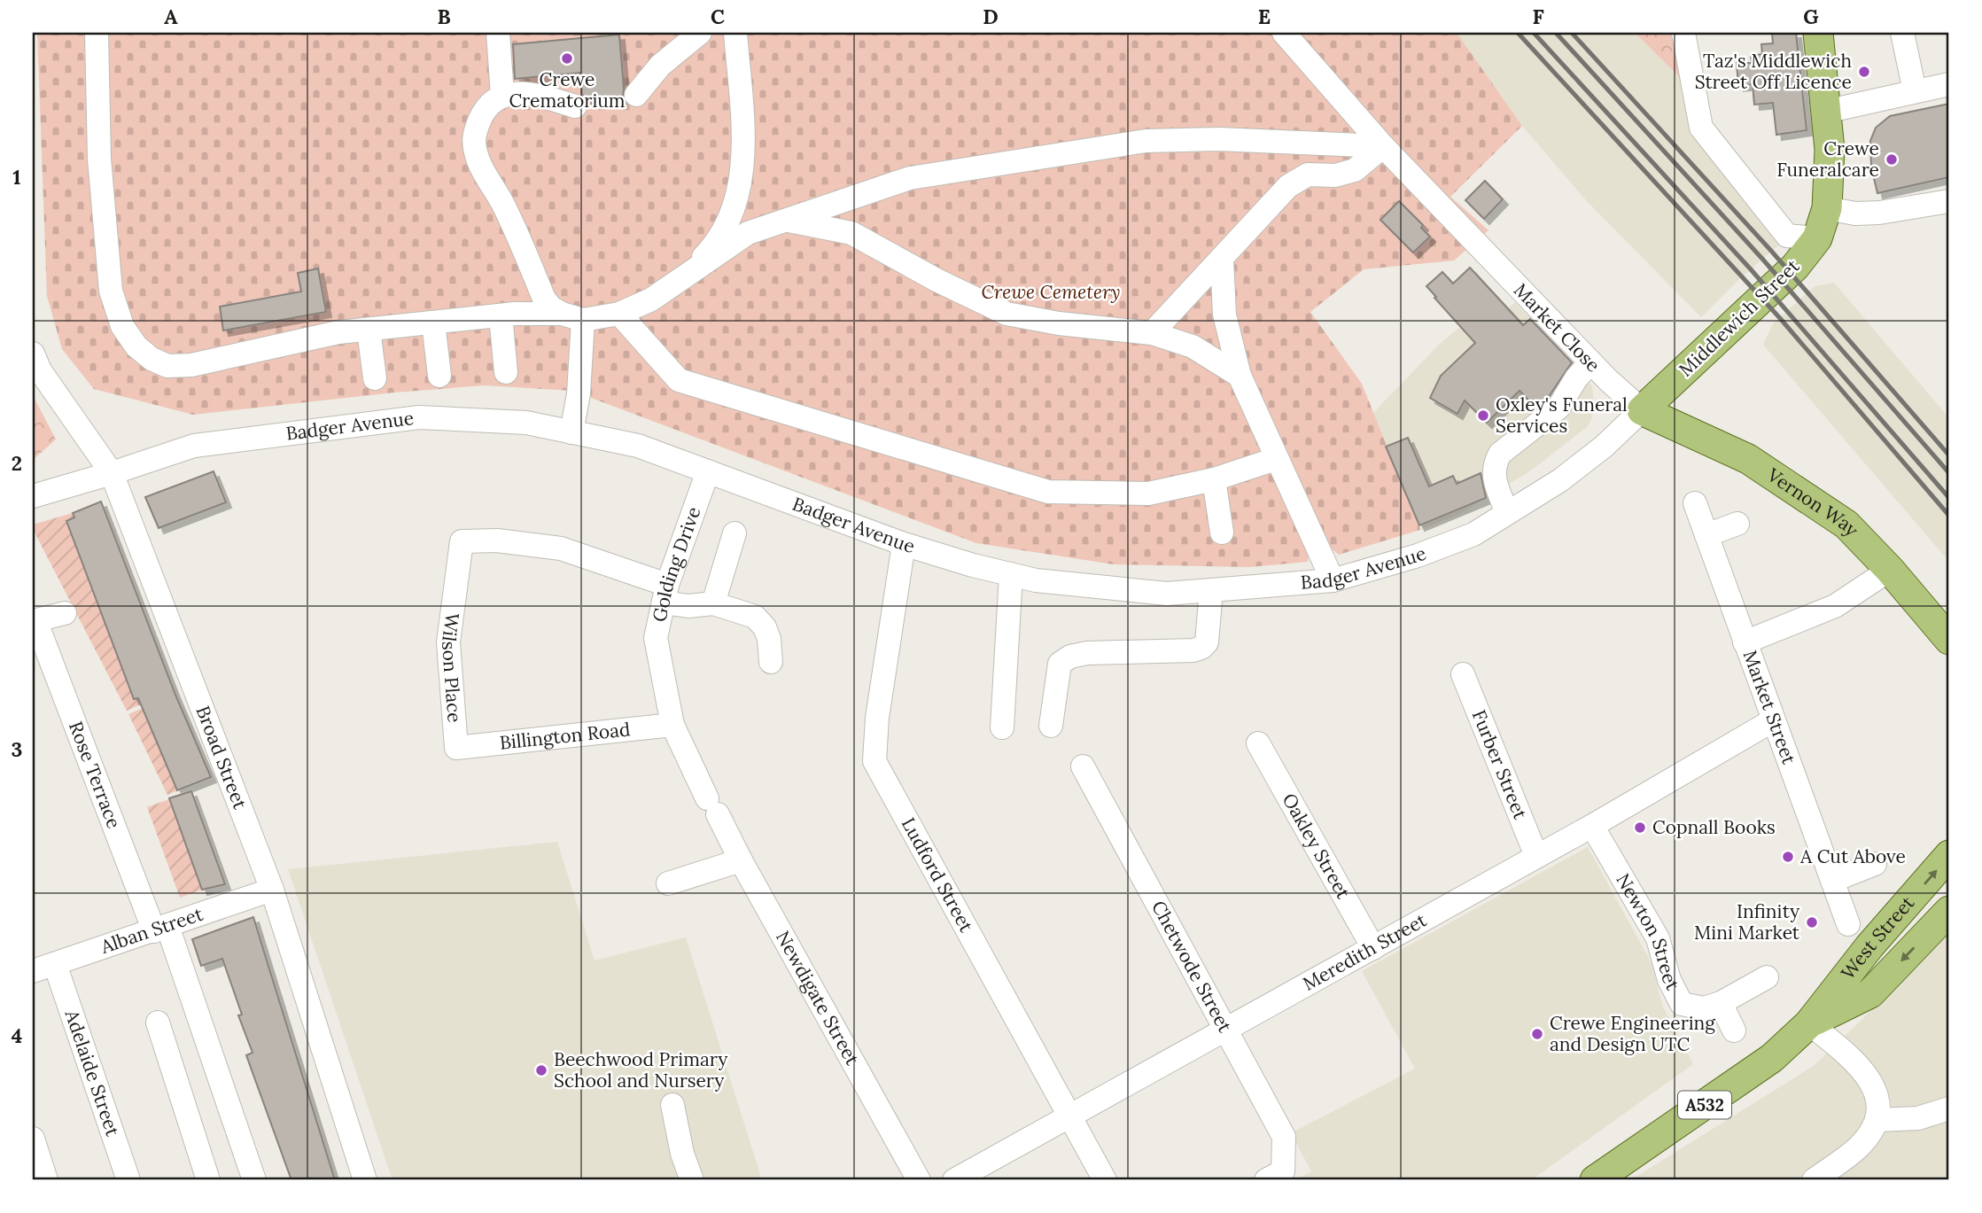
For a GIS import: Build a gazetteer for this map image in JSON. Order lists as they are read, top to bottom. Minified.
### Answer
{"streets":{"main road":["Middlewich Street","Vernon Way","West Street","A532"],"street":["Market Close","Badger Avenue","Golding Drive","Wilson Place","Market Street","Billington Road","Broad Street","Furber Street","Rose Terrace","Oakley Street","Ludford Street","Alban Street","Newton Street","Meredith Street","Chetwode Street","Newdigate Street","Adelaide Street"]},"crossings":[["Middlewich Street","Market Close"],["Middlewich Street","Badger Avenue"],["Middlewich Street","Vernon Way"],["Market Close","Badger Avenue"],["Market Close","Vernon Way"],["Badger Avenue","Vernon Way"],["Badger Avenue","Golding Drive"],["Badger Avenue","Broad Street"],["Badger Avenue","Ludford Street"],["Golding Drive","Wilson Place"],["Golding Drive","Billington Road"],["Golding Drive","Newdigate Street"],["Wilson Place","Billington Road"],["Market Street","Meredith Street"],["Broad Street","Alban Street"],["Furber Street","Meredith Street"],["Rose Terrace","Alban Street"],["Oakley Street","Meredith Street"],["Ludford Street","Meredith Street"],["Alban Street","Adelaide Street"],["Newton Street","Meredith Street"],["Meredith Street","Chetwode Street"]],"parks":["Crewe Cemetery"],"places":["Crewe Crematorium","Taz's Middlewich Street Off Licence","Crewe Funeralcare","Oxley's Funeral Services","Copnall Books","A Cut Above","Infinity Mini Market","Crewe Engineering and Design UTC","Beechwood Primary School and Nursery"],"grid":{"columns":["A","B","C","D","E","F","G"],"rows":["1","2","3","4"]}}
